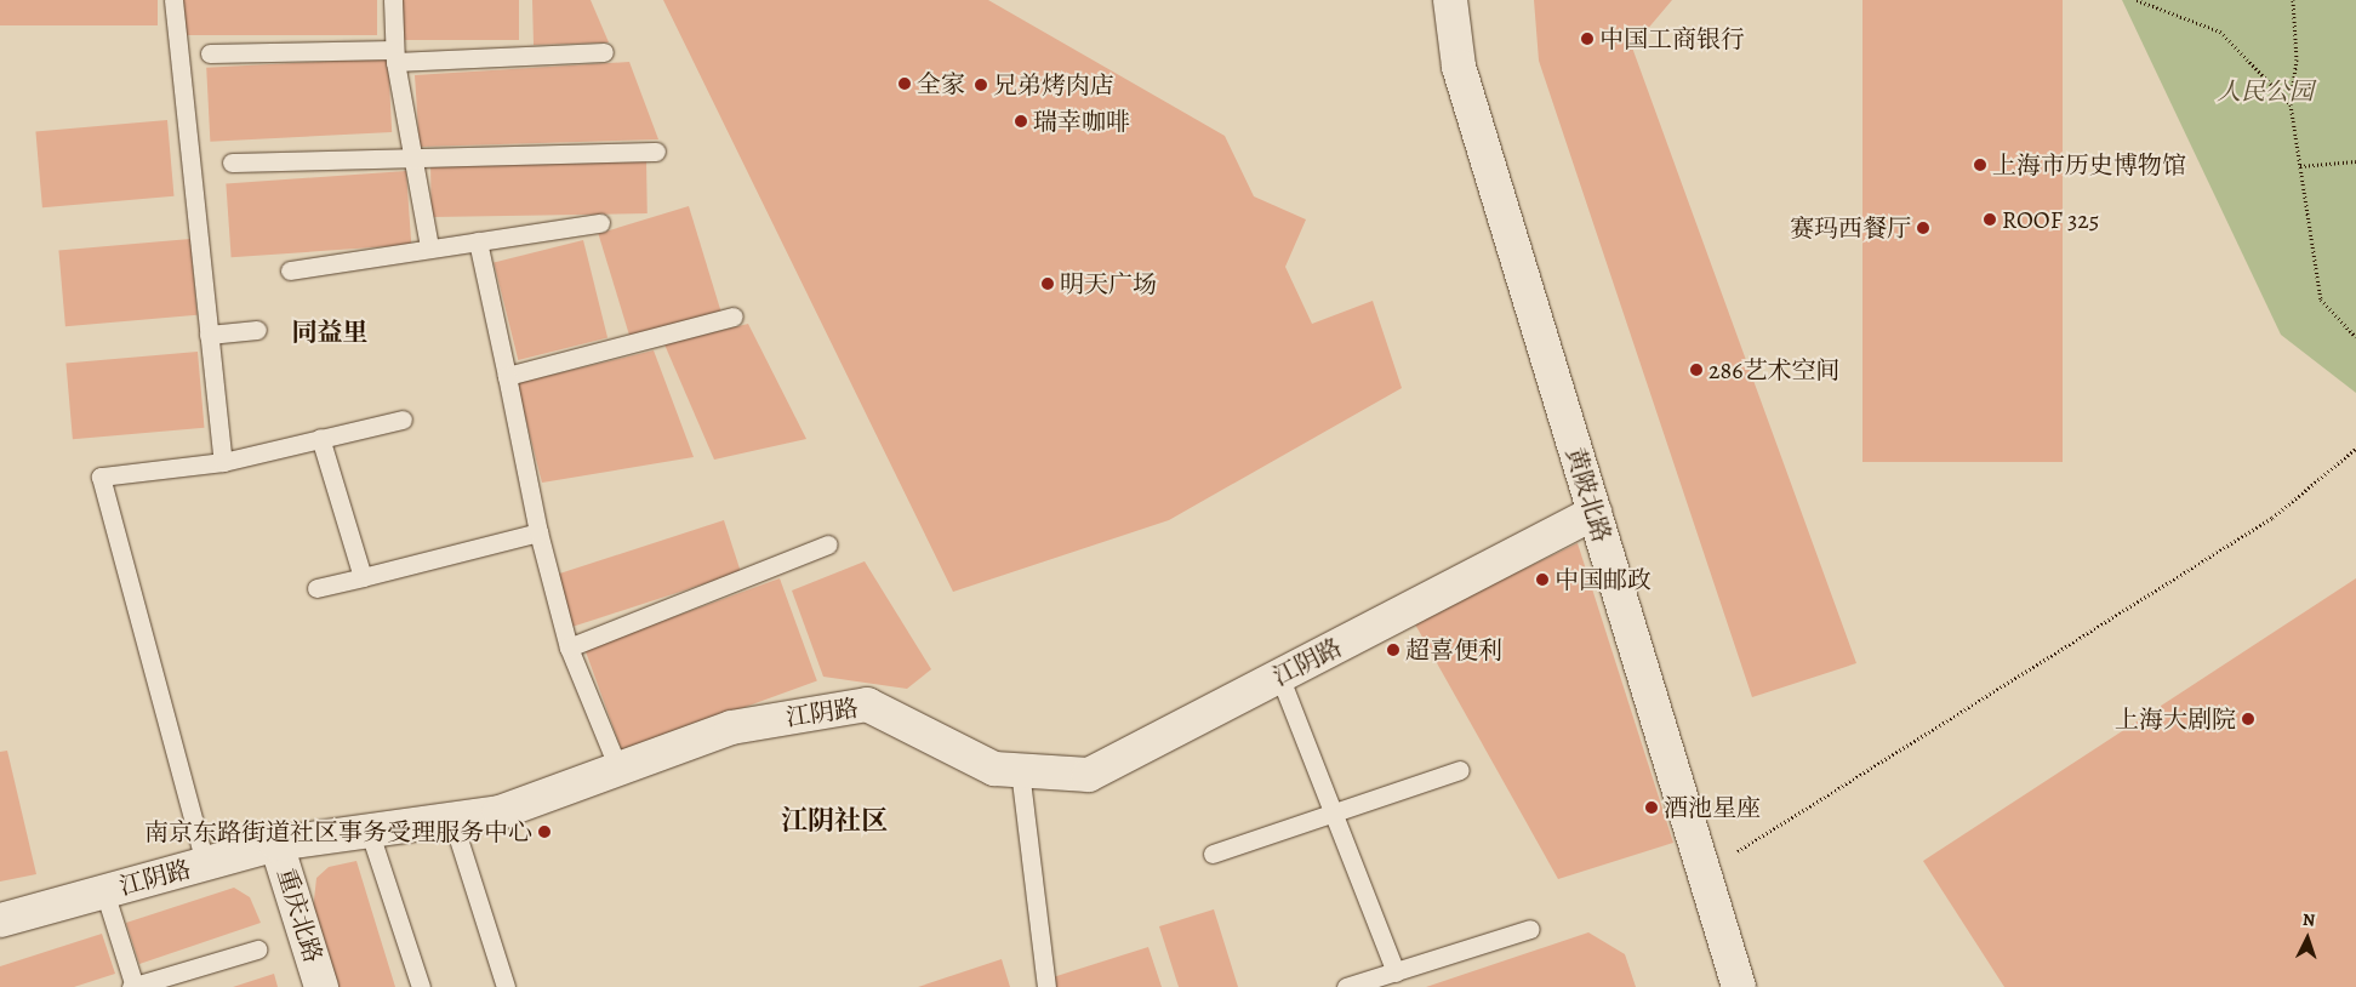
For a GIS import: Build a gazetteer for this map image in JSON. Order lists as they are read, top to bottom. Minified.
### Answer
{"streets":{"street":["黄陂北路","江阴路","重庆北路"]},"crossings":[["黄陂北路","江阴路"],["江阴路","重庆北路"]],"districts":["同益里","江阴社区"],"parks":["人民公园"],"places":["中国工商银行","全家","兄弟烤肉店","瑞幸咖啡","上海市历史博物馆","ROOF 325","赛玛西餐厅","明天广场","286艺术空间","中国邮政","超喜便利","上海大剧院","酒池星座","南京东路街道社区事务受理服务中心"],"north":"top"}
